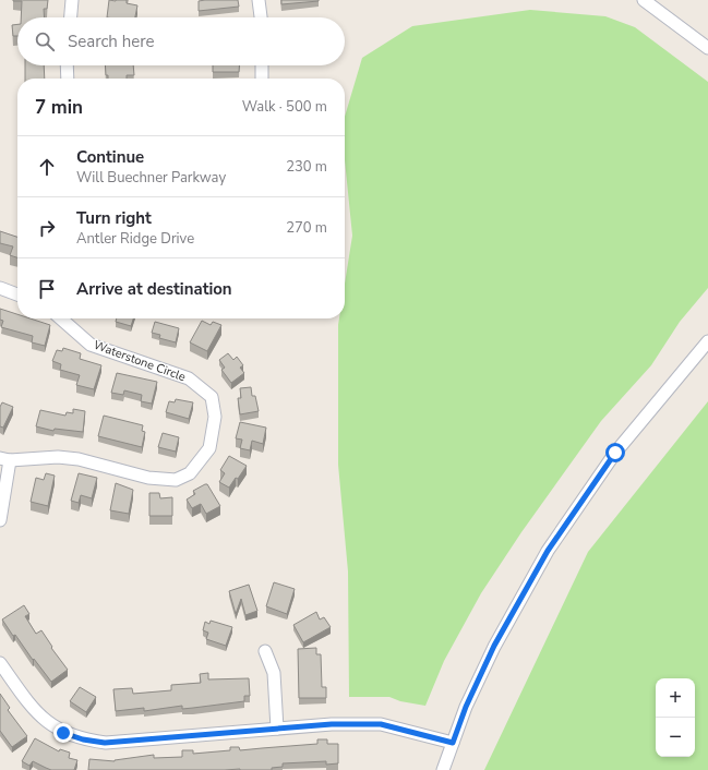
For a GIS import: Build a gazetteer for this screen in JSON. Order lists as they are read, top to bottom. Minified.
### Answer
{"streets":{"street":["Waterstone Circle"]},"page":{"search":"Search here","heading":["7 min","Walk · 500 m"],"list":[["Continue","Will Buechner Parkway","230 m"],["Turn right","Antler Ridge Drive","270 m"],"Arrive at destination"],"map_buttons":["+","−"]}}
